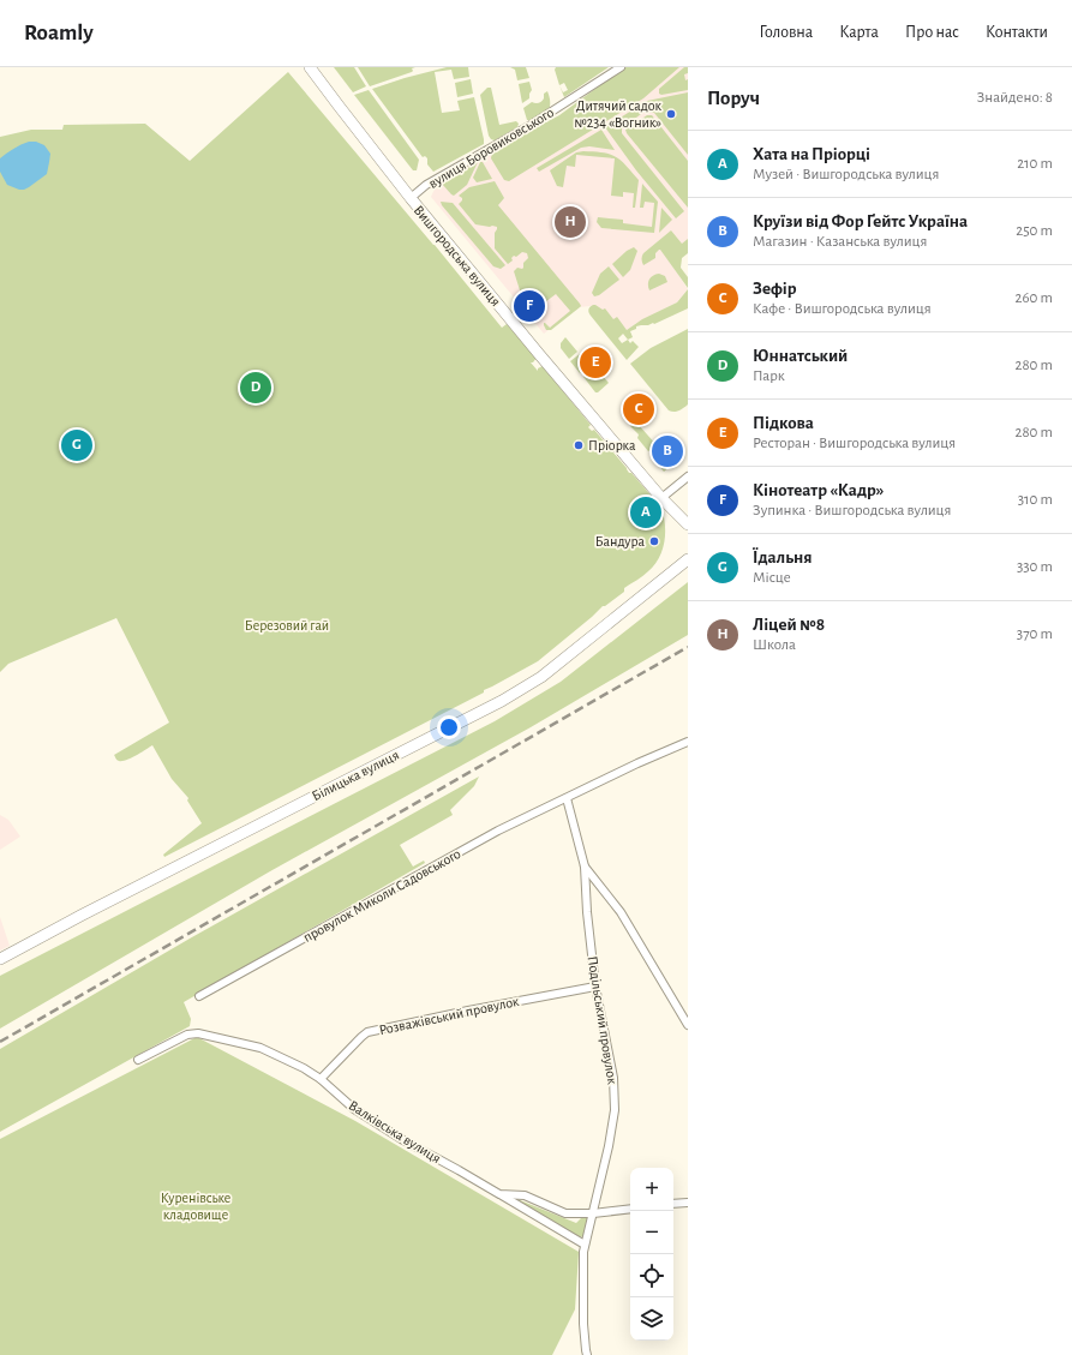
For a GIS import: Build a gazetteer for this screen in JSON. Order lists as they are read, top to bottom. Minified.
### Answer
{"streets":{"main road":["Вишгородська вулиця","Білицька вулиця"],"street":["вулиця Боровиковського","провулок Миколи Садовського","Розважівський провулок","Подільський провулок","Валківська вулиця"]},"crossings":[["вулиця Боровиковського","Вишгородська вулиця"],["провулок Миколи Садовського","Подільський провулок"],["Розважівський провулок","Подільський провулок"],["Розважівський провулок","Валківська вулиця"],["Подільський провулок","Валківська вулиця"]],"parks":["Березовий гай","Куренівське кладовище"],"places":["Дитячий садок №234 «Вогник»","Пріорка","Бандура"],"page":{"header":"Roamly","nav":["Головна","Карта","Про нас","Контакти"],"heading":["Поруч","Знайдено: 8"],"list":[{"mark":"A","name":"Хата на Пріорці","note":"Музей · Вишгородська вулиця","value":"210 m"},{"mark":"B","name":"Круїзи від Фор Ґейтс Україна","note":"Магазин · Казанська вулиця","value":"250 m"},{"mark":"C","name":"Зефір","note":"Кафе · Вишгородська вулиця","value":"260 m"},{"mark":"D","name":"Юннатський","note":"Парк","value":"280 m"},{"mark":"E","name":"Підкова","note":"Ресторан · Вишгородська вулиця","value":"280 m"},{"mark":"F","name":"Кінотеатр «Кадр»","note":"Зупинка · Вишгородська вулиця","value":"310 m"},{"mark":"G","name":"Їдальня","note":"Місце","value":"330 m"},{"mark":"H","name":"Ліцей №8","note":"Школа","value":"370 m"}],"pins":["H","F","E","D","C","G","B","A"],"map_buttons":["+","−"]}}
